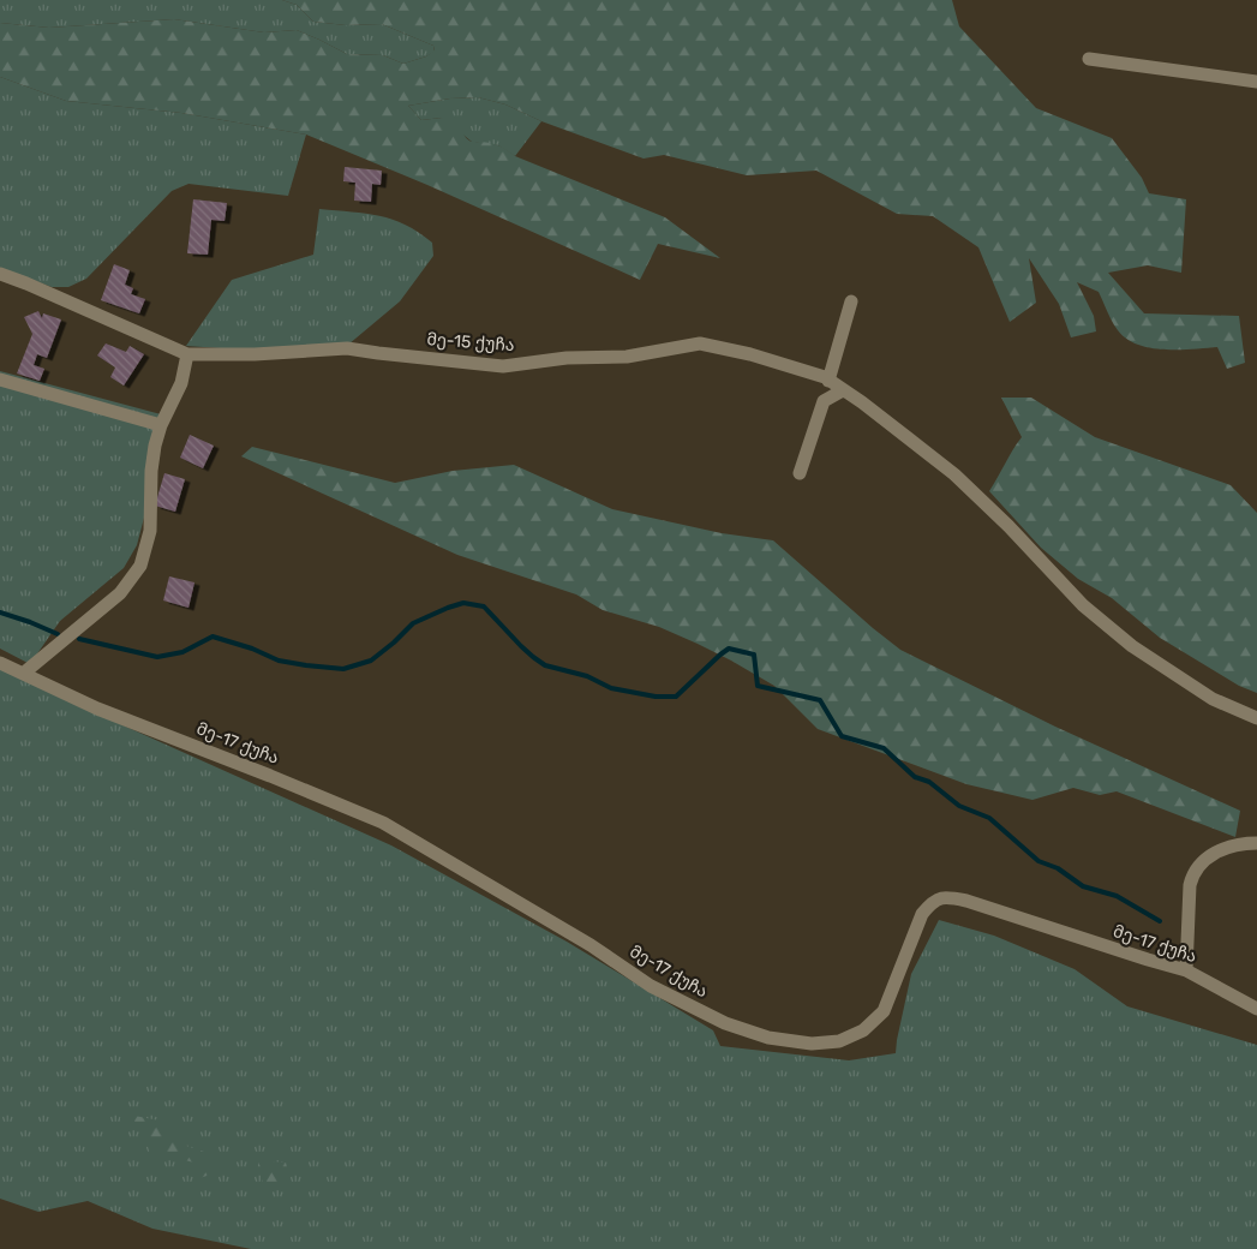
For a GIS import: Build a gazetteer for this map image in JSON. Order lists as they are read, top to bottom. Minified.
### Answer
{"streets":{"street":["მე-15 ქუჩა","მე-17 ქუჩა"]}}
